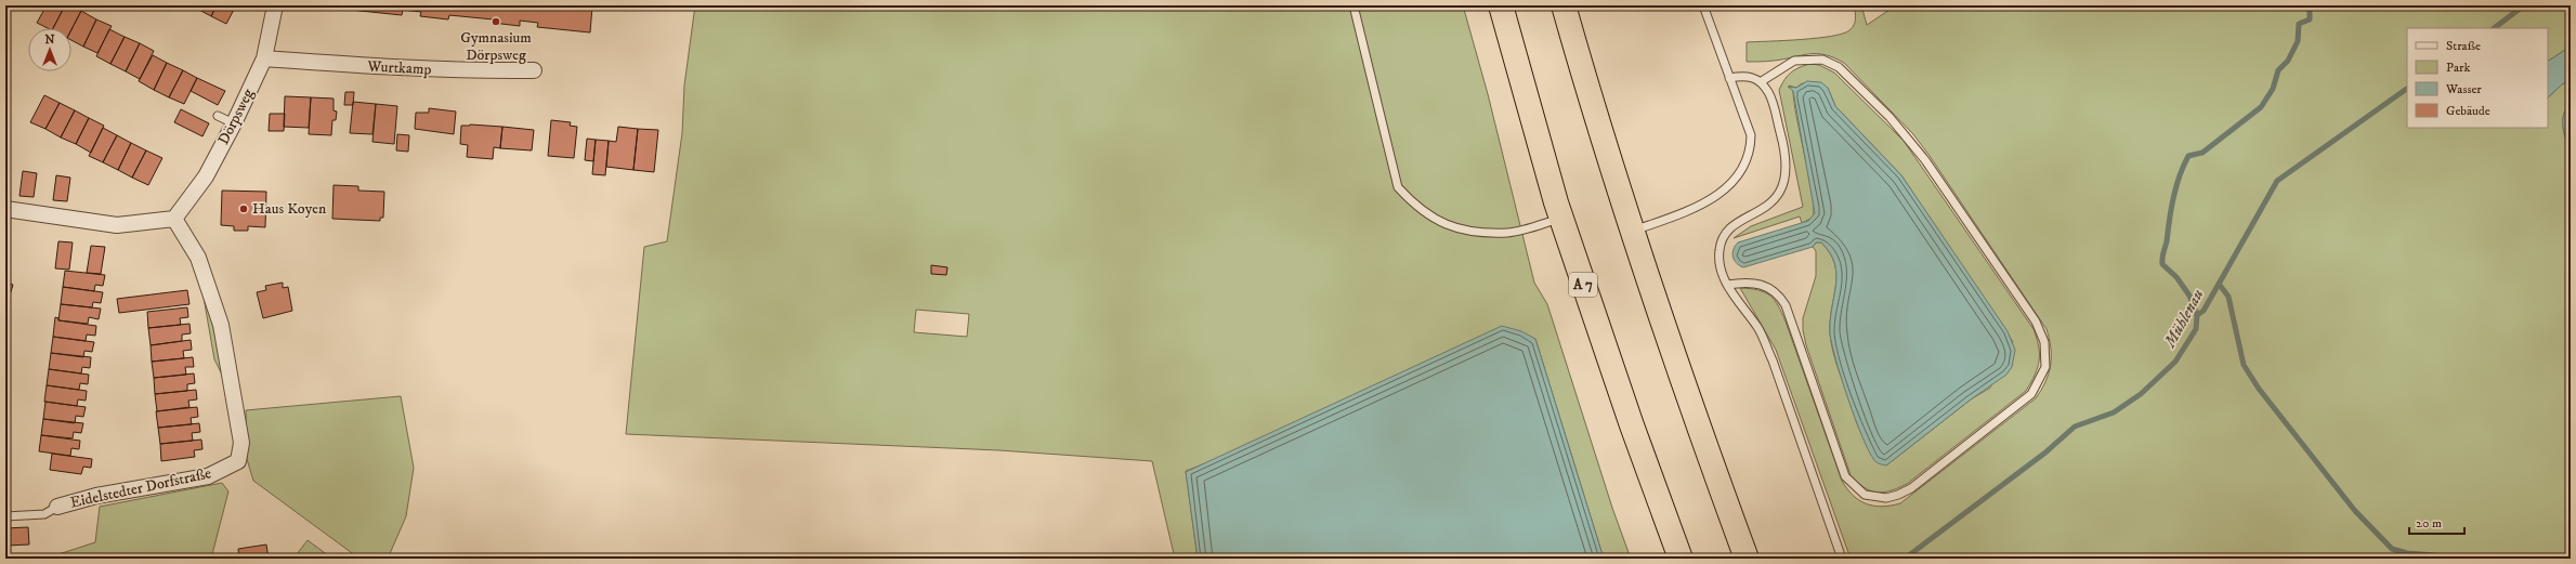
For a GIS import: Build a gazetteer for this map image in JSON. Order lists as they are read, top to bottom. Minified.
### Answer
{"streets":{"highway":["A 7"],"street":["Wurtkamp","Dörpsweg","Eidelstedter Dorfstraße"]},"crossings":[["Wurtkamp","Dörpsweg"],["Dörpsweg","Eidelstedter Dorfstraße"]],"water":["Mühlenau"],"places":["Gymnasium Dörpsweg","Haus Koyen"],"legend":["Straße","Park","Wasser","Gebäude"],"scale_bar":"20 m","north":"top"}
